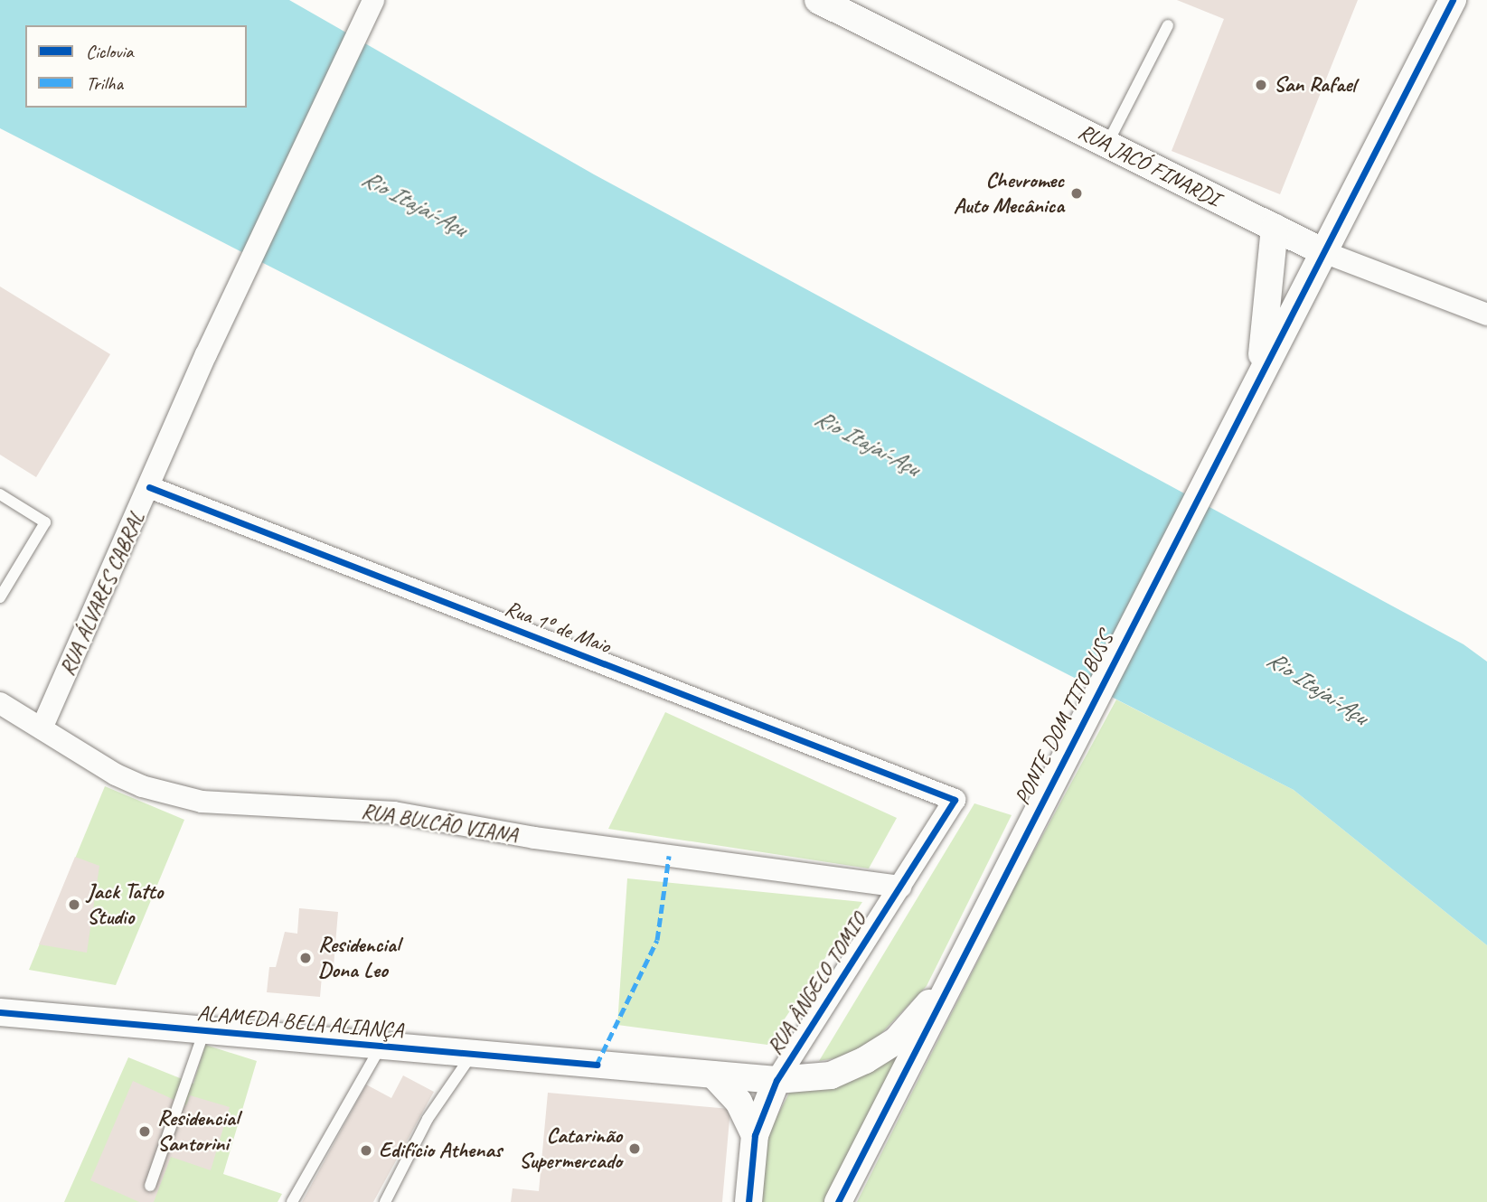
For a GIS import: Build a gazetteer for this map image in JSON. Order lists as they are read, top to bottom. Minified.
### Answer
{"streets":{"street":["RUA JACÓ FINARDI","RUA ÁLVARES CABRAL","Rua 1º de Maio","PONTE DOM TITO BUSS","RUA BULCÃO VIANA","RUA ÂNGELO TOMIO","ALAMEDA BELA ALIANÇA"]},"crossings":[["RUA JACÓ FINARDI","PONTE DOM TITO BUSS"],["RUA ÁLVARES CABRAL","Rua 1º de Maio"],["RUA ÁLVARES CABRAL","RUA BULCÃO VIANA"],["Rua 1º de Maio","RUA ÂNGELO TOMIO"],["PONTE DOM TITO BUSS","RUA ÂNGELO TOMIO"],["PONTE DOM TITO BUSS","ALAMEDA BELA ALIANÇA"],["RUA BULCÃO VIANA","RUA ÂNGELO TOMIO"],["RUA ÂNGELO TOMIO","ALAMEDA BELA ALIANÇA"]],"water":["Rio Itajaí-Açu"],"places":["San Rafael","Chevromec Auto Mecânica","Jack Tatto Studio","Residencial Dona Leo","Residencial Santorini","Catarinão Supermercado","Edifício Athenas"],"legend":["Ciclovia","Trilha"]}
